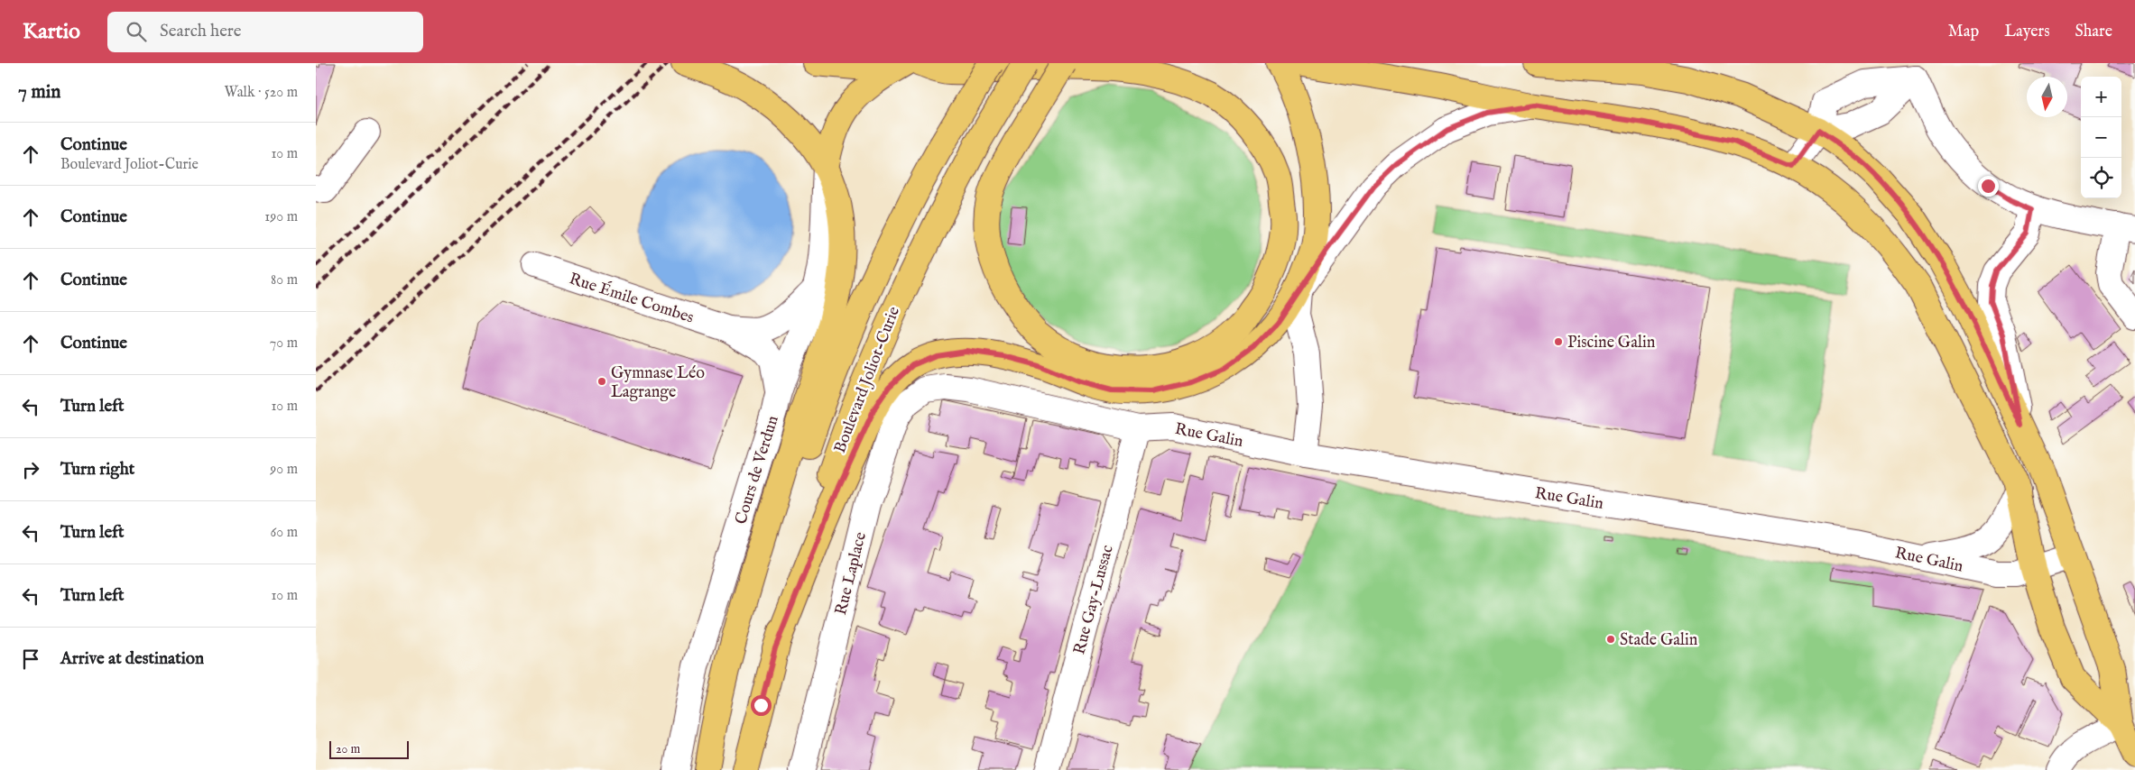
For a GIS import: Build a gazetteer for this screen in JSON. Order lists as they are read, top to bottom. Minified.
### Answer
{"streets":{"main road":["Boulevard Joliot-Curie"],"street":["Rue Émile Combes","Rue Galin","Cours de Verdun","Rue Laplace","Rue Gay-Lussac"]},"crossings":[["Rue Émile Combes","Cours de Verdun"],["Rue Galin","Rue Laplace"],["Rue Galin","Rue Gay-Lussac"]],"places":["Piscine Galin","Gymnase Léo Lagrange","Stade Galin"],"scale_bar":"20 m","north":"bottom","page":{"header":"Kartio","search":"Search here","nav":["Map","Layers","Share"],"heading":["7 min","Walk · 520 m"],"map_buttons":["+","−"],"list":[["Continue","Boulevard Joliot-Curie","10 m"],["Continue","190 m"],["Continue","80 m"],["Continue","70 m"],["Turn left","10 m"],["Turn right","90 m"],["Turn left","60 m"],["Turn left","10 m"],"Arrive at destination"],"scale":"20 m"}}
